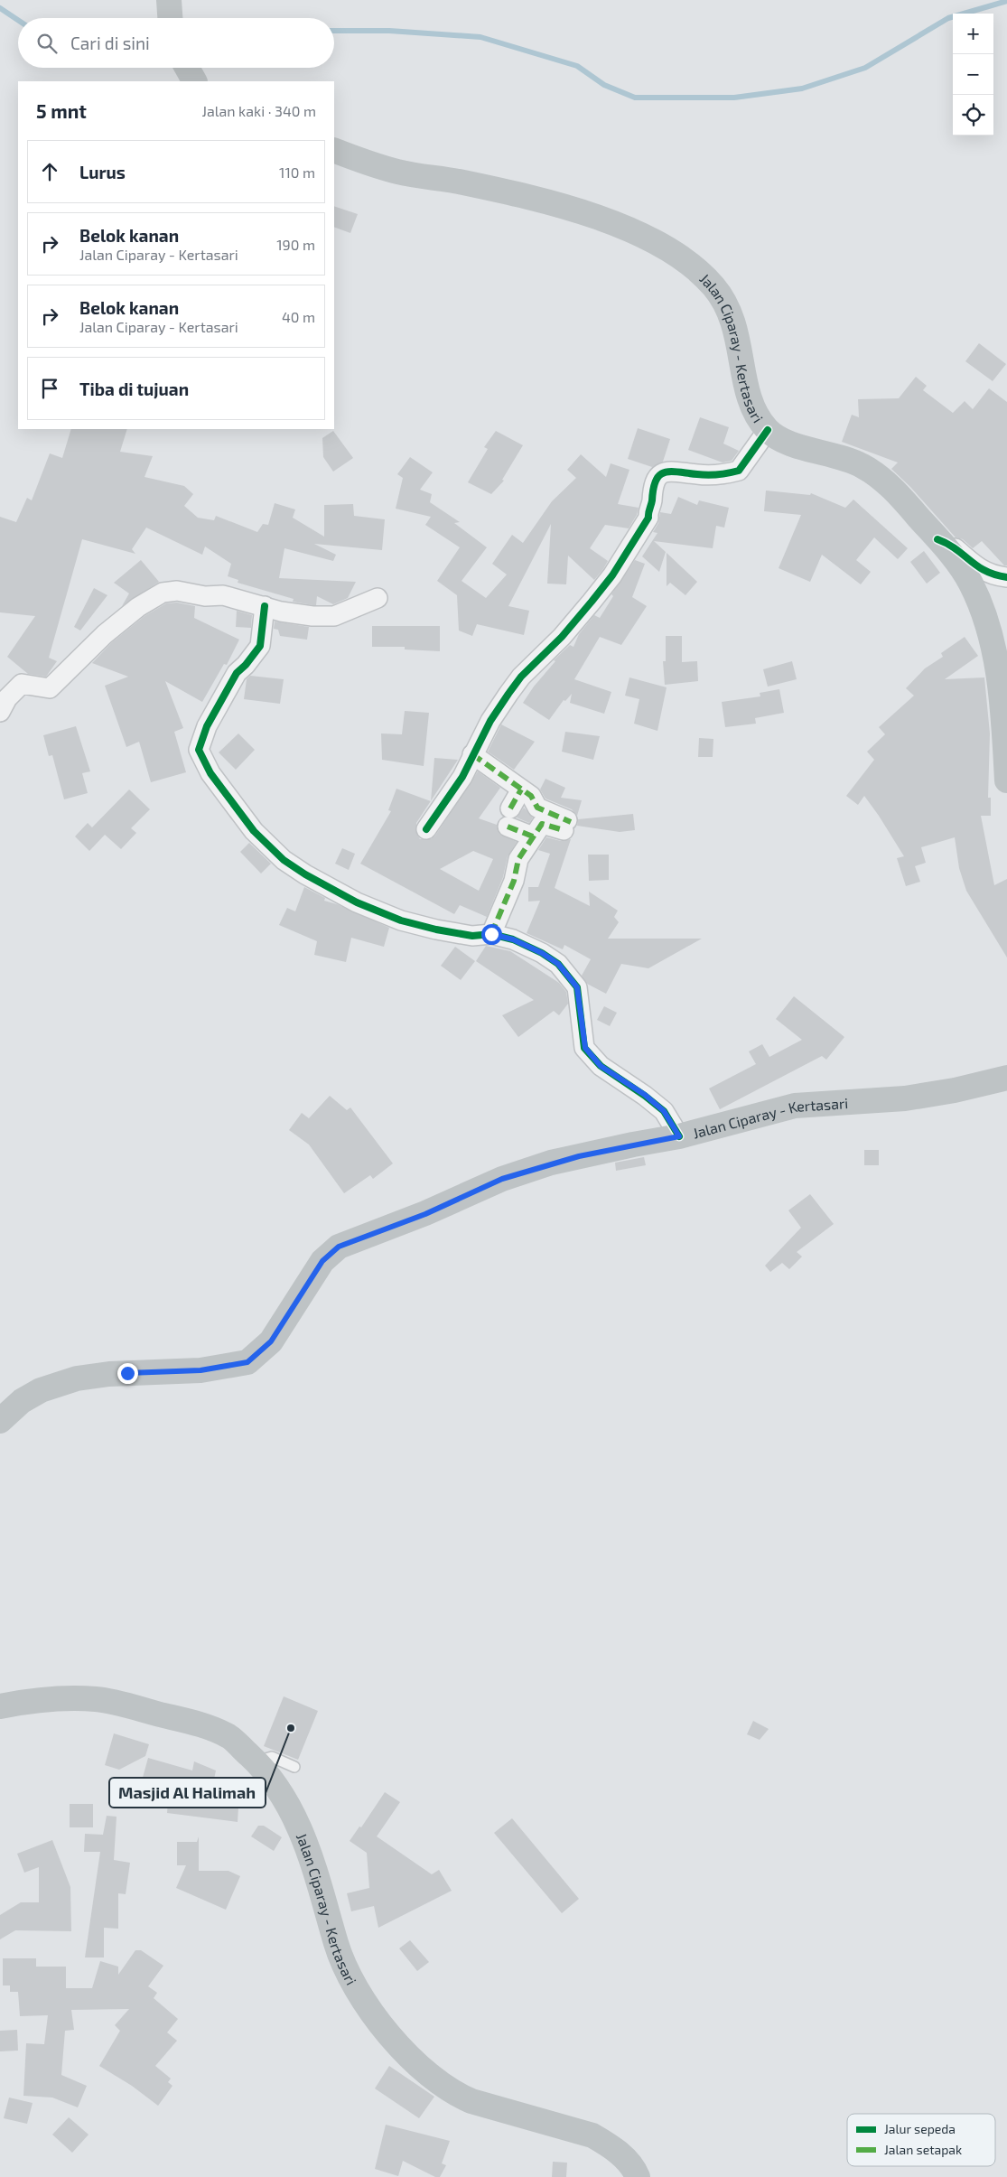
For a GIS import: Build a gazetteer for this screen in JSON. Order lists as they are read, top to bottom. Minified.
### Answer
{"streets":{"main road":["Jalan Ciparay - Kertasari"]},"places":["Masjid Al Halimah"],"legend":["Jalur sepeda","Jalan setapak"],"page":{"map_buttons":["+","−"],"search":"Cari di sini","heading":["5 mnt","Jalan kaki · 340 m"],"list":[["Lurus","110 m"],["Belok kanan","Jalan Ciparay - Kertasari","190 m"],["Belok kanan","Jalan Ciparay - Kertasari","40 m"],"Tiba di tujuan"]}}
